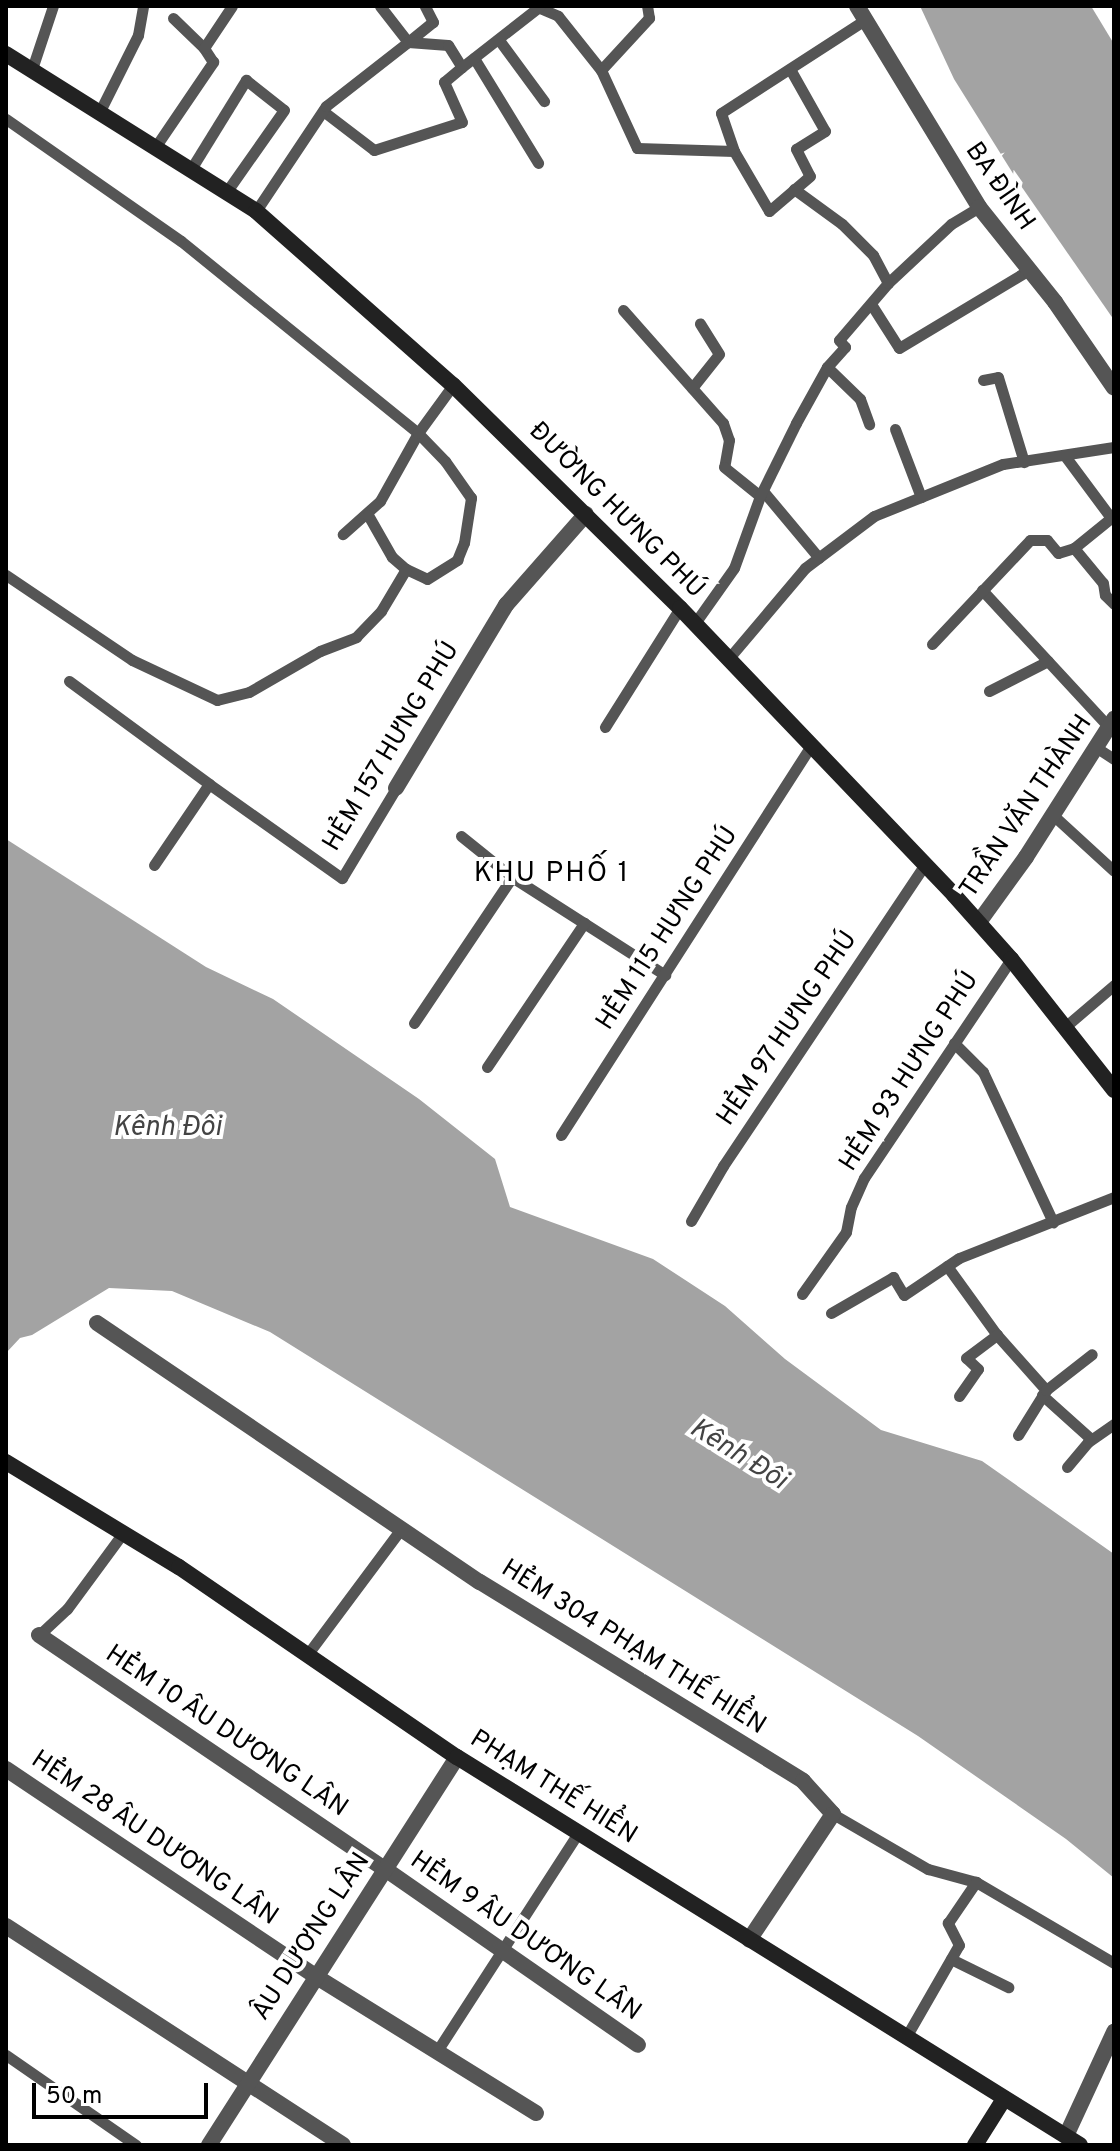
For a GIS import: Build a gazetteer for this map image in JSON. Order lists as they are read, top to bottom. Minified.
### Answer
{"streets":{"main road":["ĐƯỜNG HƯNG PHÚ","PHẠM THẾ HIỂN"],"street":["BA ĐÌNH","HẺM 157 HƯNG PHÚ","TRẦN VĂN THÀNH","HẺM 304 PHẠM THẾ HIỂN","HẺM 10 ÂU DƯƠNG LÂN","HẺM 28 ÂU DƯƠNG LÂN","ÂU DƯƠNG LÂN","HẺM 9 ÂU DƯƠNG LÂN"],"lane":["HẺM 115 HƯNG PHÚ","HẺM 97 HƯNG PHÚ","HẺM 93 HƯNG PHÚ"]},"crossings":[["ĐƯỜNG HƯNG PHÚ","HẺM 157 HƯNG PHÚ"],["ĐƯỜNG HƯNG PHÚ","TRẦN VĂN THÀNH"],["ĐƯỜNG HƯNG PHÚ","HẺM 115 HƯNG PHÚ"],["ĐƯỜNG HƯNG PHÚ","HẺM 97 HƯNG PHÚ"],["ĐƯỜNG HƯNG PHÚ","HẺM 93 HƯNG PHÚ"],["HẺM 10 ÂU DƯƠNG LÂN","ÂU DƯƠNG LÂN"],["HẺM 10 ÂU DƯƠNG LÂN","HẺM 9 ÂU DƯƠNG LÂN"],["PHẠM THẾ HIỂN","ÂU DƯƠNG LÂN"],["HẺM 28 ÂU DƯƠNG LÂN","ÂU DƯƠNG LÂN"],["ÂU DƯƠNG LÂN","HẺM 9 ÂU DƯƠNG LÂN"]],"districts":["KHU PHỐ 1"],"water":["Kênh Đôi"],"scale_bar":"50 m"}
